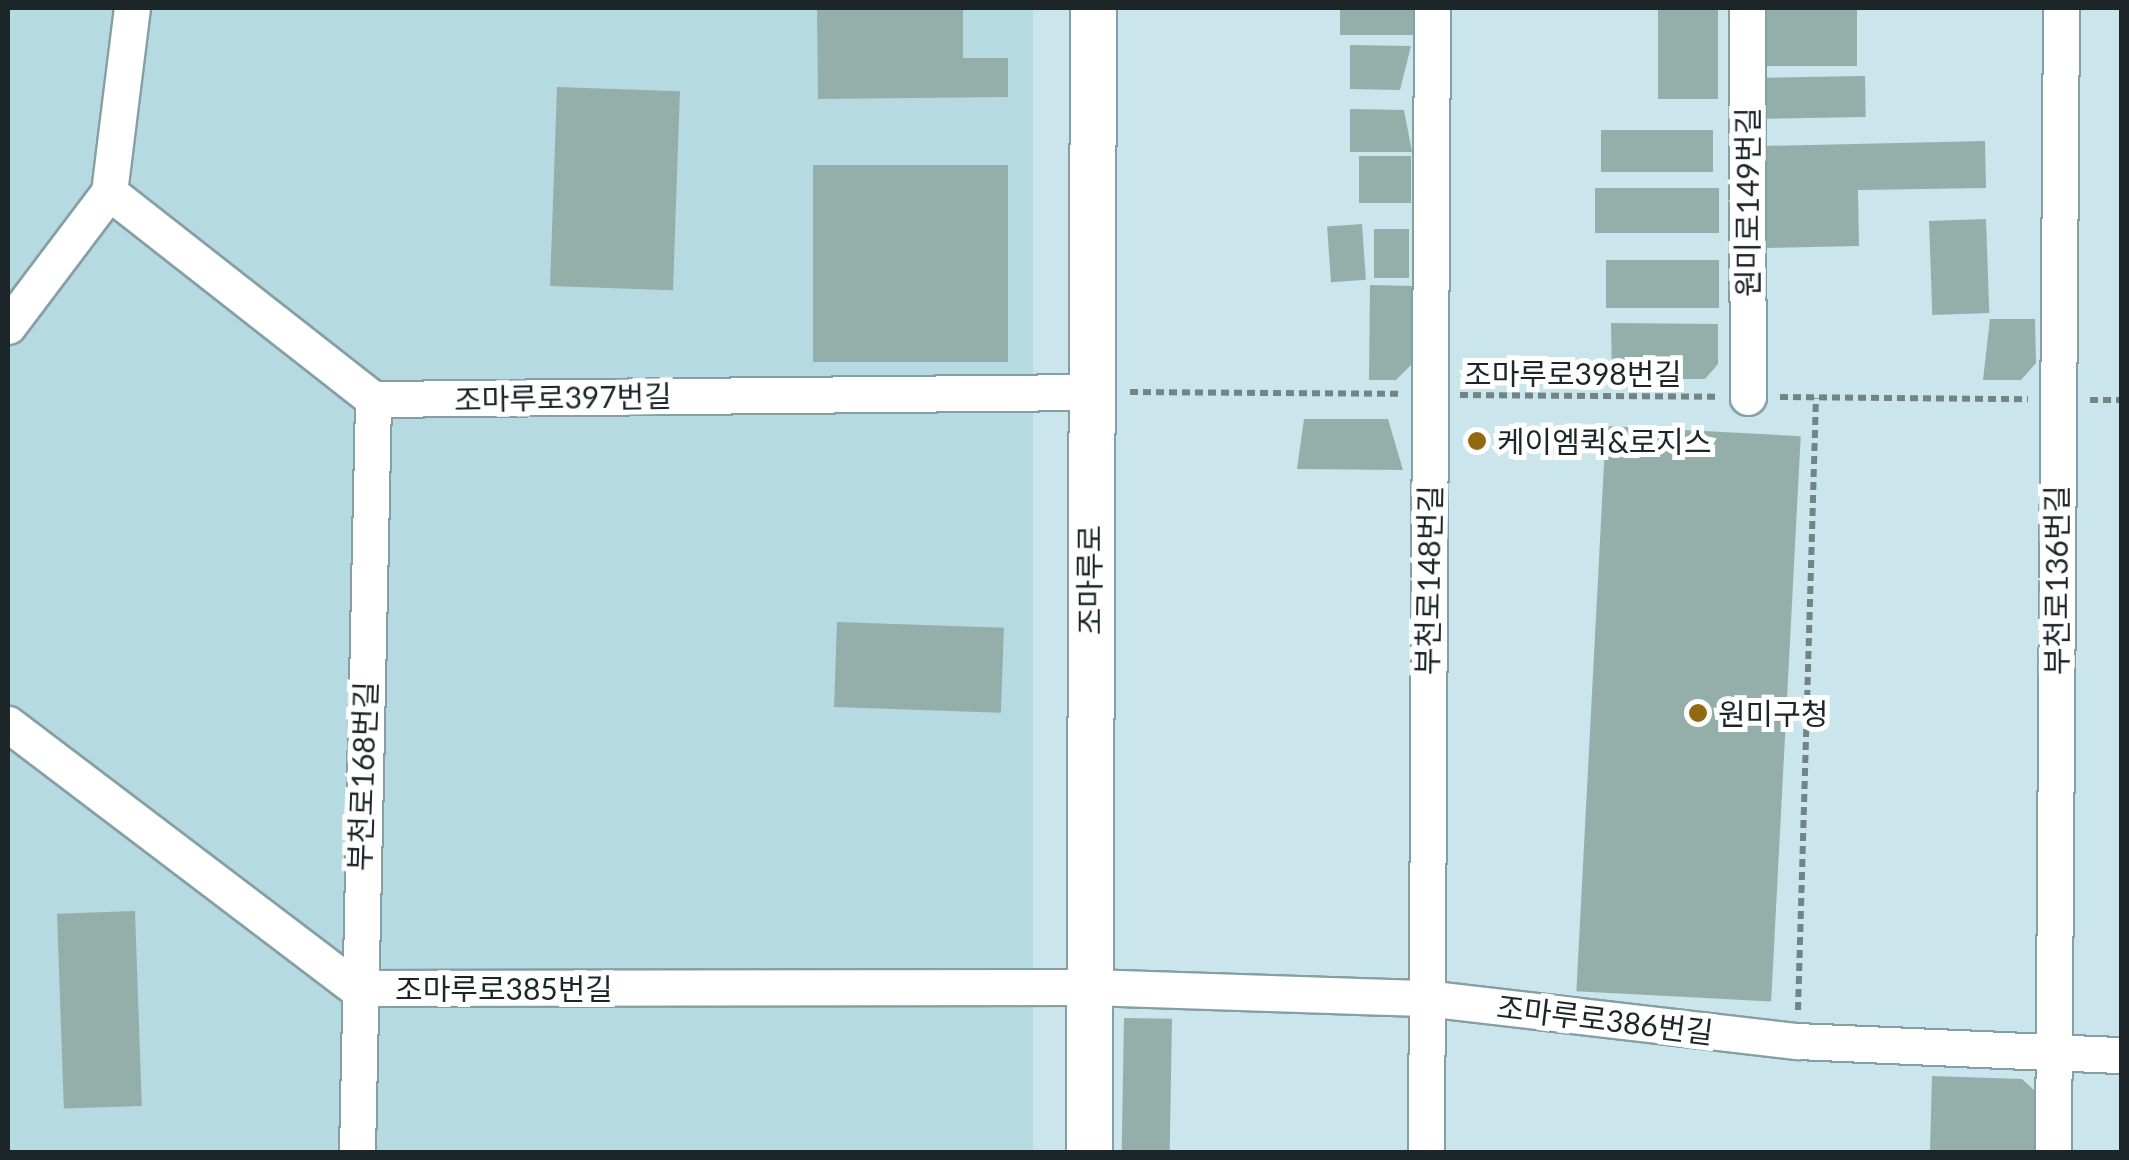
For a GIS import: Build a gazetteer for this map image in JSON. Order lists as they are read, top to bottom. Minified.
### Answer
{"streets":{"street":["원미로149번길","조마루로397번길","조마루로","부천로148번길","부천로136번길","부천로168번길","조마루로385번길","조마루로386번길"],"path":["조마루로398번길"]},"crossings":[["원미로149번길","조마루로398번길"],["조마루로398번길","조마루로397번길"],["조마루로398번길","조마루로"],["조마루로398번길","부천로148번길"],["조마루로398번길","부천로136번길"],["조마루로397번길","조마루로"],["조마루로397번길","부천로168번길"],["조마루로","조마루로385번길"],["조마루로","조마루로386번길"],["부천로148번길","조마루로386번길"],["부천로136번길","조마루로386번길"],["부천로168번길","조마루로385번길"],["조마루로385번길","조마루로386번길"]],"places":["케이엠퀵&로지스","원미구청"]}
